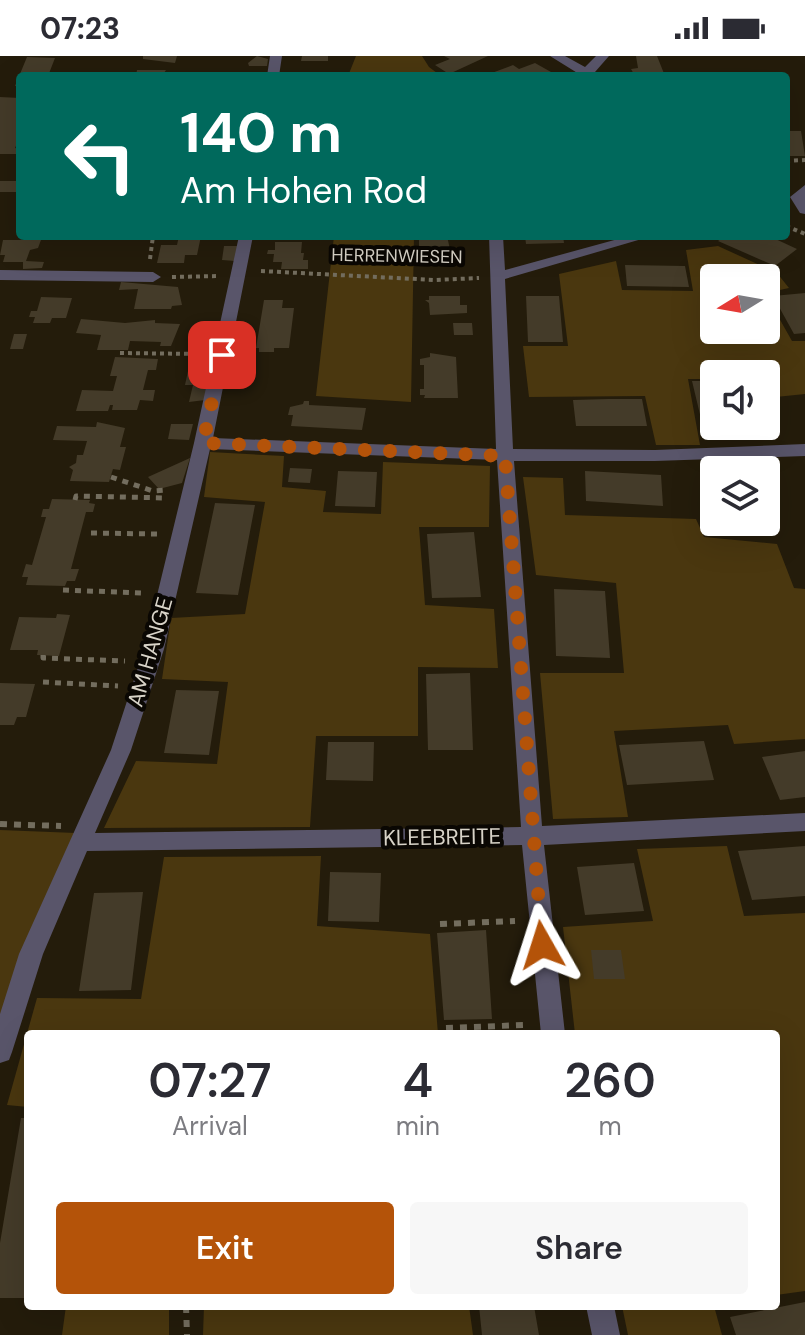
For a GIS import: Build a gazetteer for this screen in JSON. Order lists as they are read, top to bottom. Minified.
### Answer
{"streets":{"street":["AM HANGE","KLEEBREITE"],"path":["HERRENWIESEN"]},"crossings":[["HERRENWIESEN","AM HANGE"],["AM HANGE","KLEEBREITE"]],"north":"left","page":{"status":"07:23","turn":["140 m","Am Hohen Rod"],"eta":["07:27","Arrival","4","min","260","m"],"buttons":["Exit","Share"]}}
